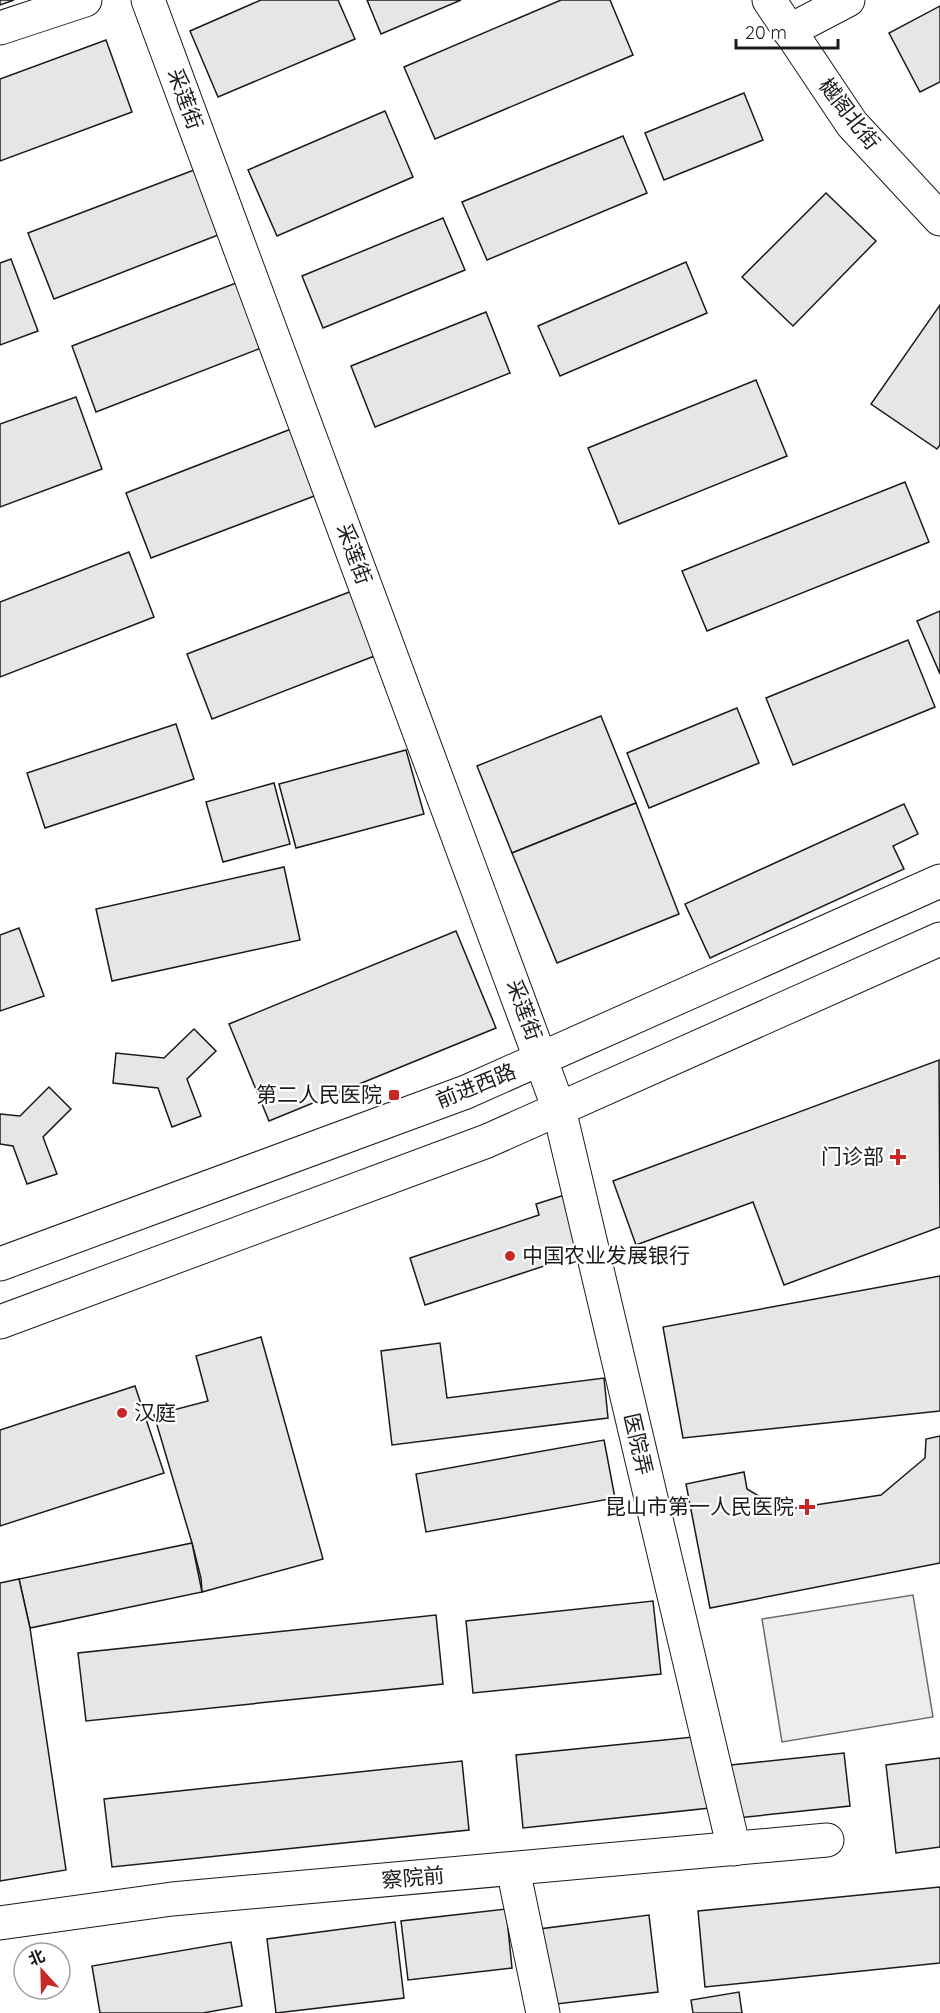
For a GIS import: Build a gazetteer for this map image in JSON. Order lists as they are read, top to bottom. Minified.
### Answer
{"streets":{"street":["采莲街","樾阁北街","前进西路","医院弄","察院前"]},"crossings":[["采莲街","前进西路"],["采莲街","医院弄"],["医院弄","察院前"]],"places":{"transit":["第二人民医院"],"health":["门诊部","昆山市第一人民医院"],"other":["中国农业发展银行","汉庭"]},"scale_bar":"20 m","north":"top"}
